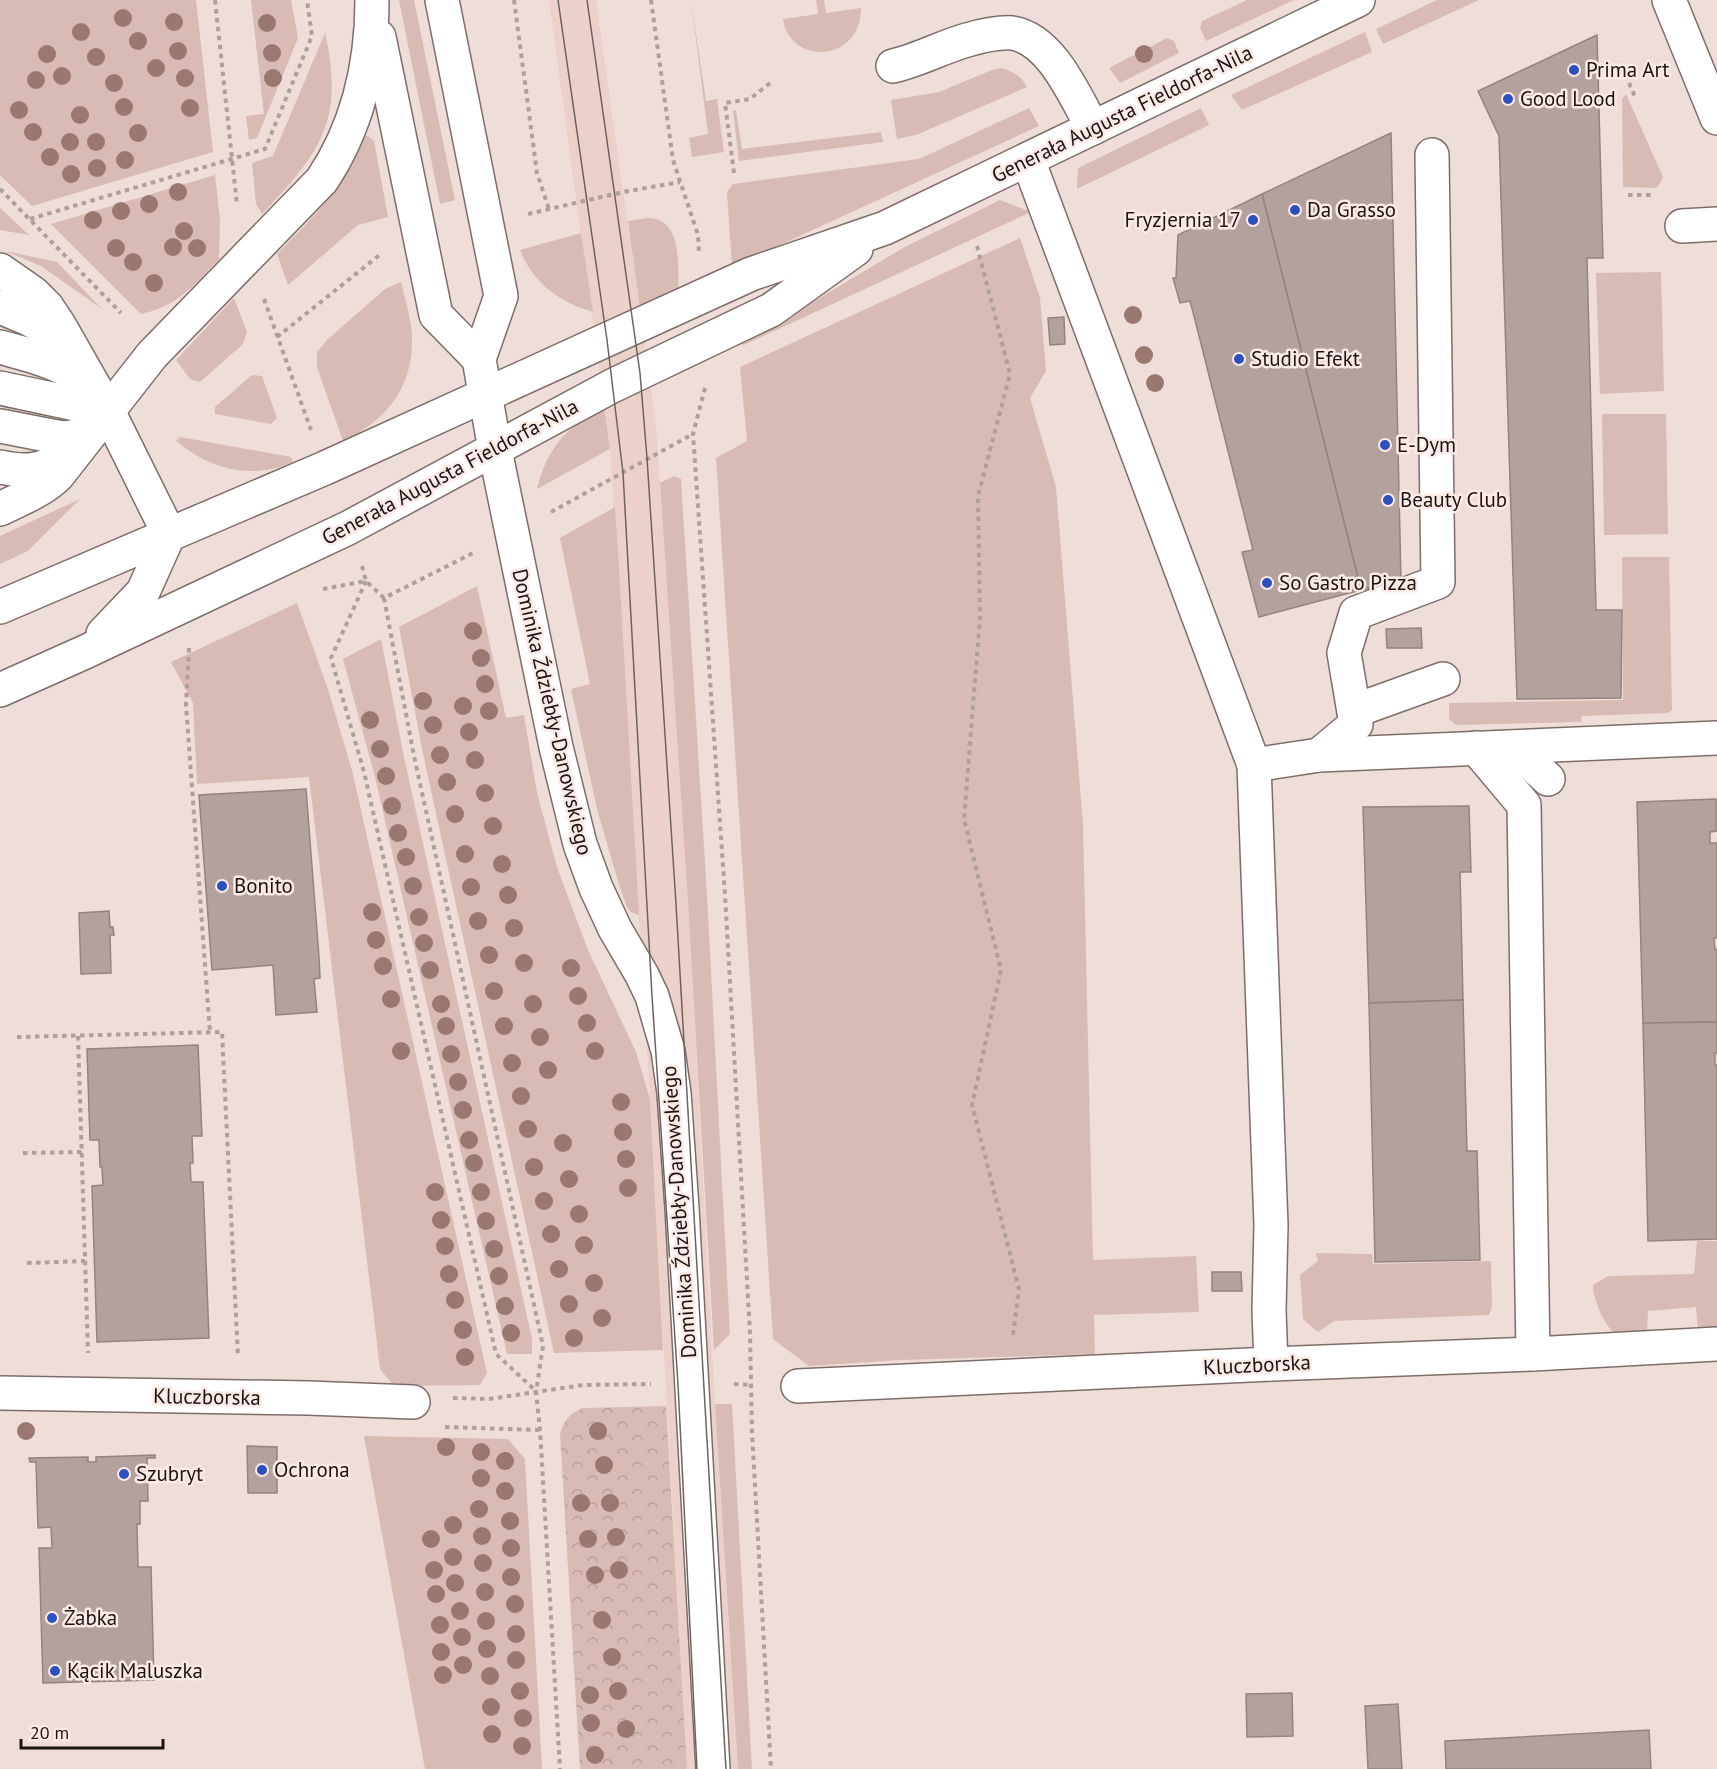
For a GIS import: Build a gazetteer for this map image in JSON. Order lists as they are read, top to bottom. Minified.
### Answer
{"streets":{"street":["Generała Augusta Fieldorfa-Nila","Dominika Ździebły-Danowskiego","Kluczborska"]},"crossings":[["Generała Augusta Fieldorfa-Nila","Dominika Ździebły-Danowskiego"]],"places":["Prima Art","Good Lood","Da Grasso","Fryzjernia 17","Studio Efekt","E-Dym","Beauty Club","So Gastro Pizza","Bonito","Ochrona","Szubryt","Żabka","Kącik Maluszka"],"scale_bar":"20 m"}
